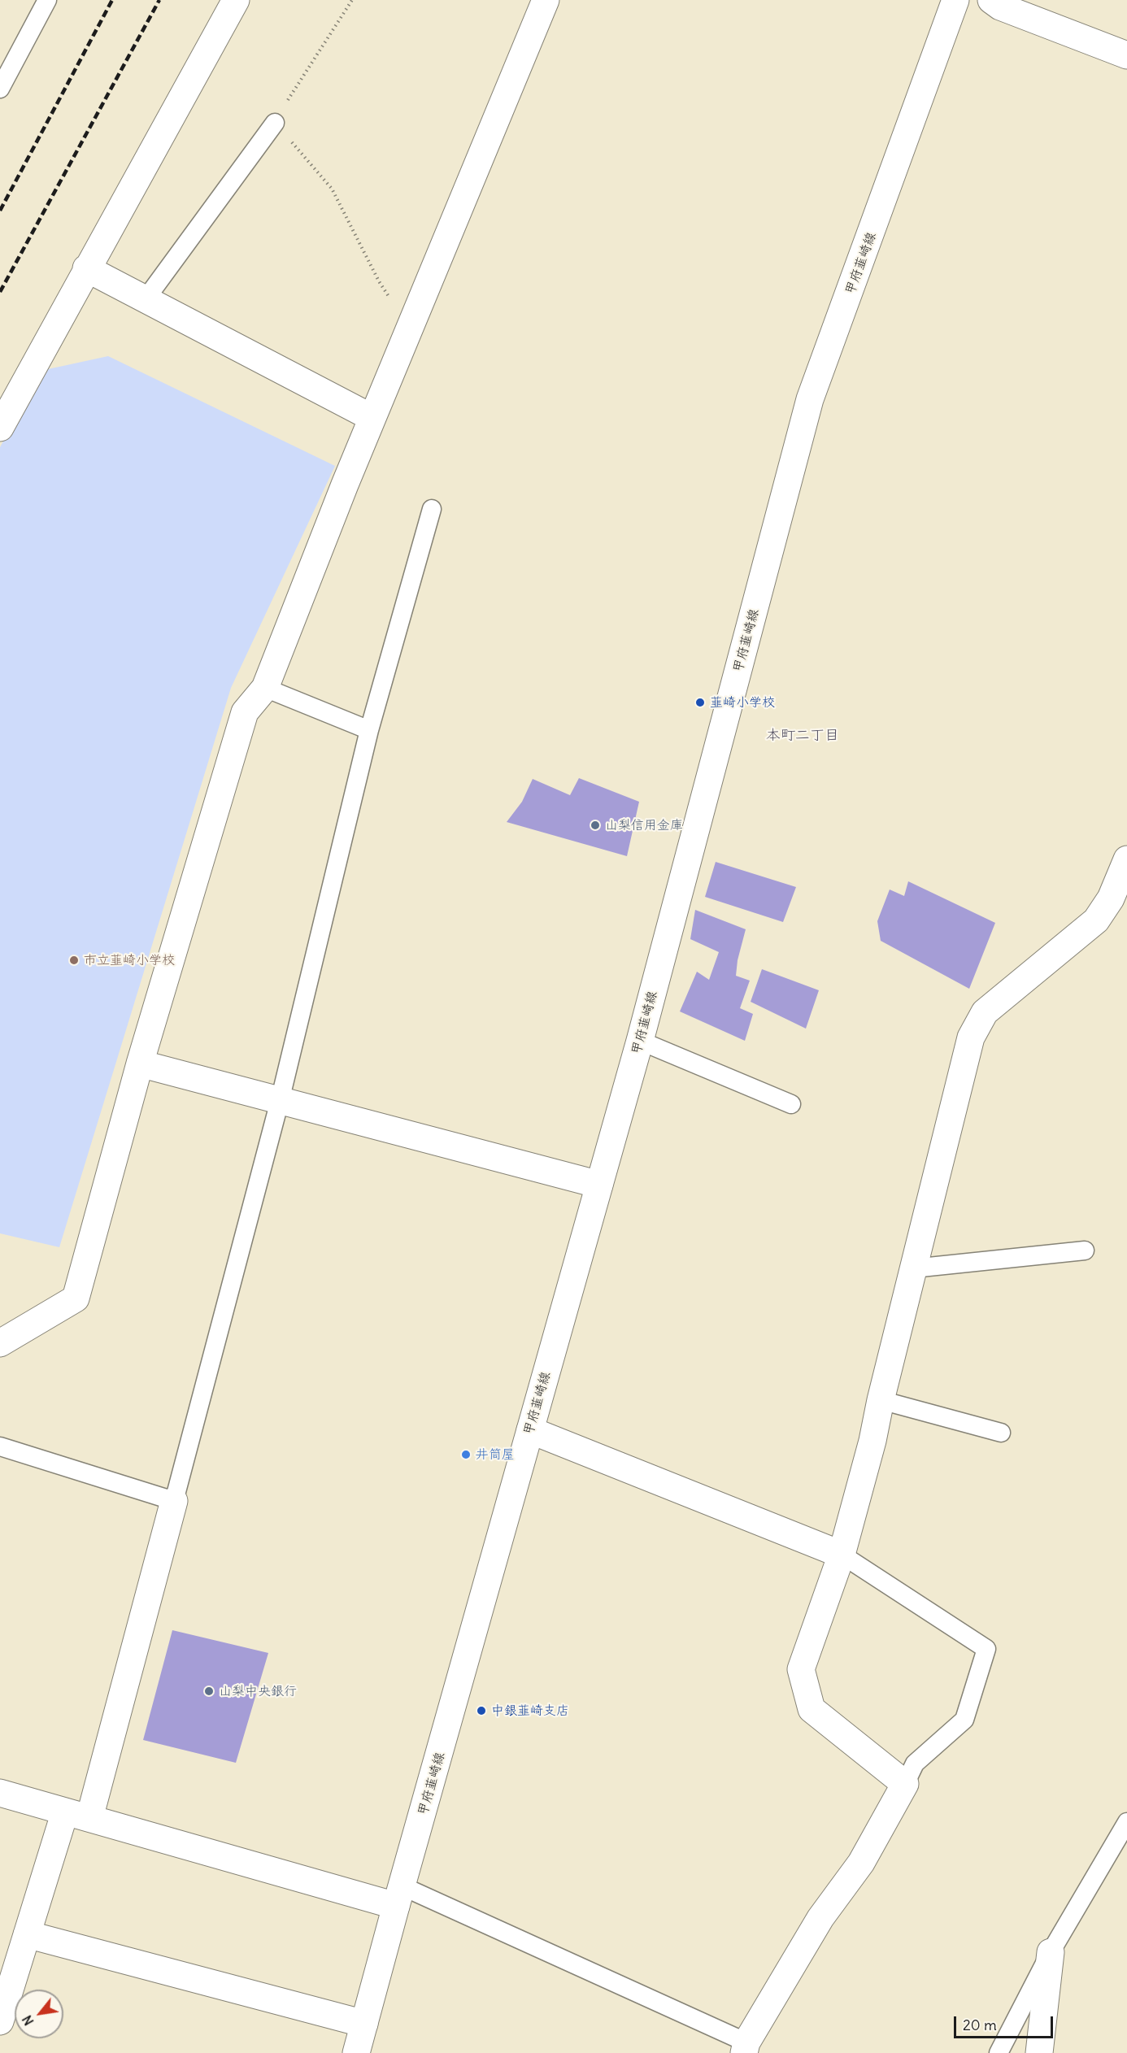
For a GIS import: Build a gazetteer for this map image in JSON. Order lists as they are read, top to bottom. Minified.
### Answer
{"streets":{"street":["甲府韮崎線"]},"districts":["本町二丁目"],"places":["韮崎小学校","山梨信用金庫","市立韮崎小学校","井筒屋","山梨中央銀行","中銀韮崎支店"],"scale_bar":"20 m","north":"bottom left"}
